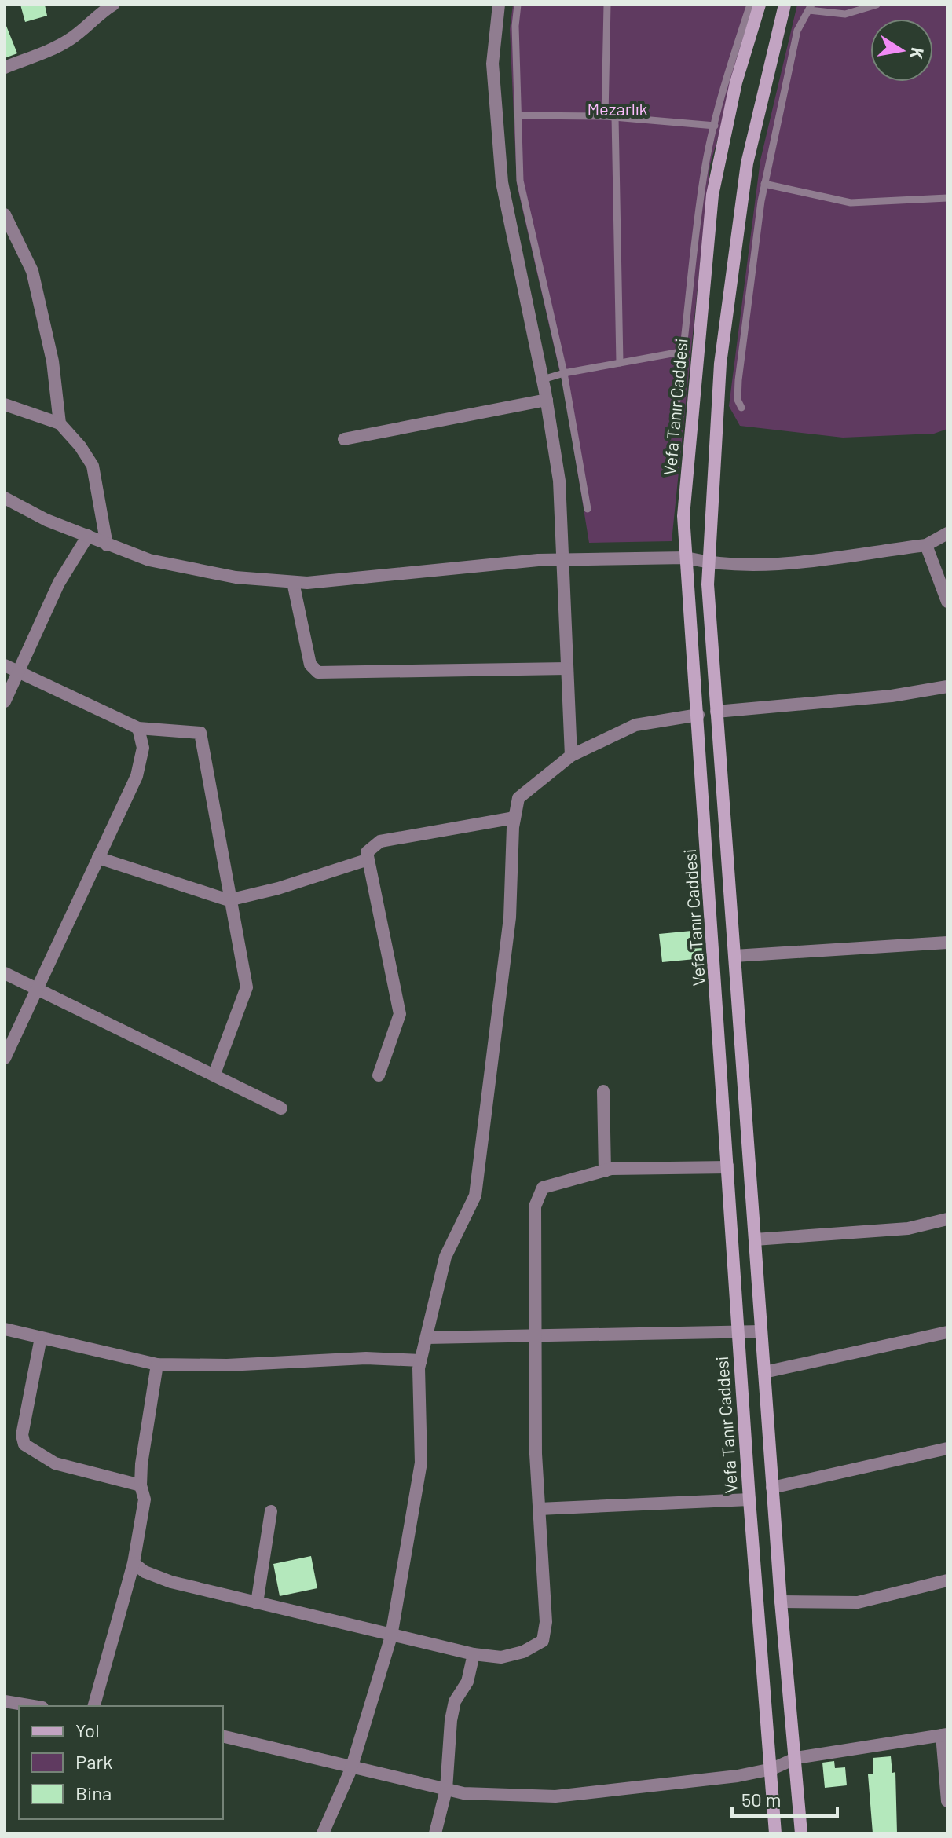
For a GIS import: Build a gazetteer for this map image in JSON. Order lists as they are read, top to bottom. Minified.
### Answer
{"streets":{"main road":["Vefa Tanır Caddesi"]},"parks":["Mezarlık"],"legend":["Yol","Park","Bina"],"scale_bar":"50 m","north":"right"}
